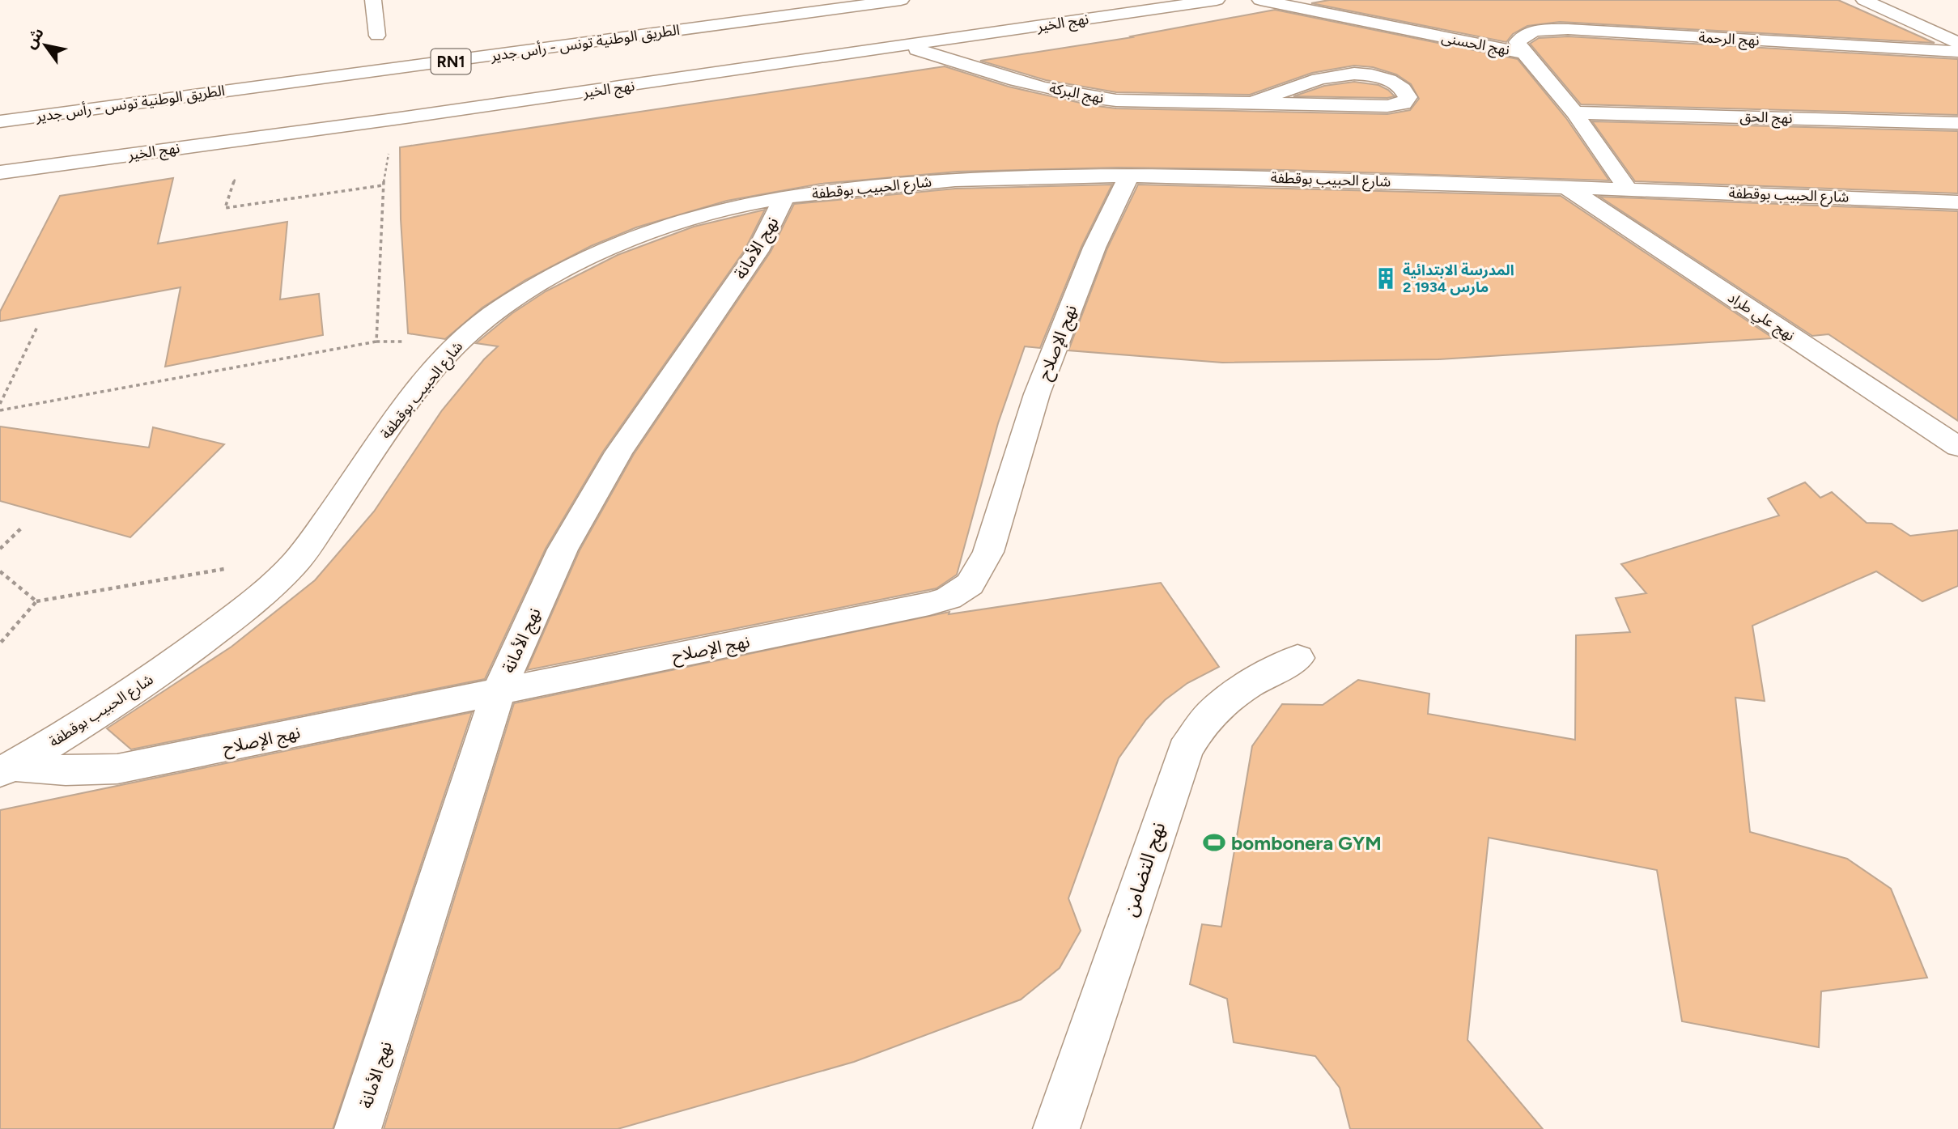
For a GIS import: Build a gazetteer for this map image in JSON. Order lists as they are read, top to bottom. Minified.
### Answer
{"streets":{"street":["نهج الخير","نهج الرحمة","الطريق الوطنية تونس - رأس جدير","نهج الحسنى","RN1","نهج البركة","نهج الحق","شارع الحبيب بوقطفة","نهج الأمانة","نهج علي طراد","نهج الإصلاح","نهج التضامن"]},"crossings":[["نهج الخير","نهج البركة"],["نهج الرحمة","نهج الحسنى"],["نهج الحسنى","نهج الحق"],["نهج الحسنى","شارع الحبيب بوقطفة"],["شارع الحبيب بوقطفة","نهج الأمانة"],["شارع الحبيب بوقطفة","نهج علي طراد"],["شارع الحبيب بوقطفة","نهج الإصلاح"],["نهج الأمانة","نهج الإصلاح"]],"places":{"building":["المدرسة الابتدائية 2 مارس 1934"],"sports":["bombonera GYM"]},"north":"top left"}
